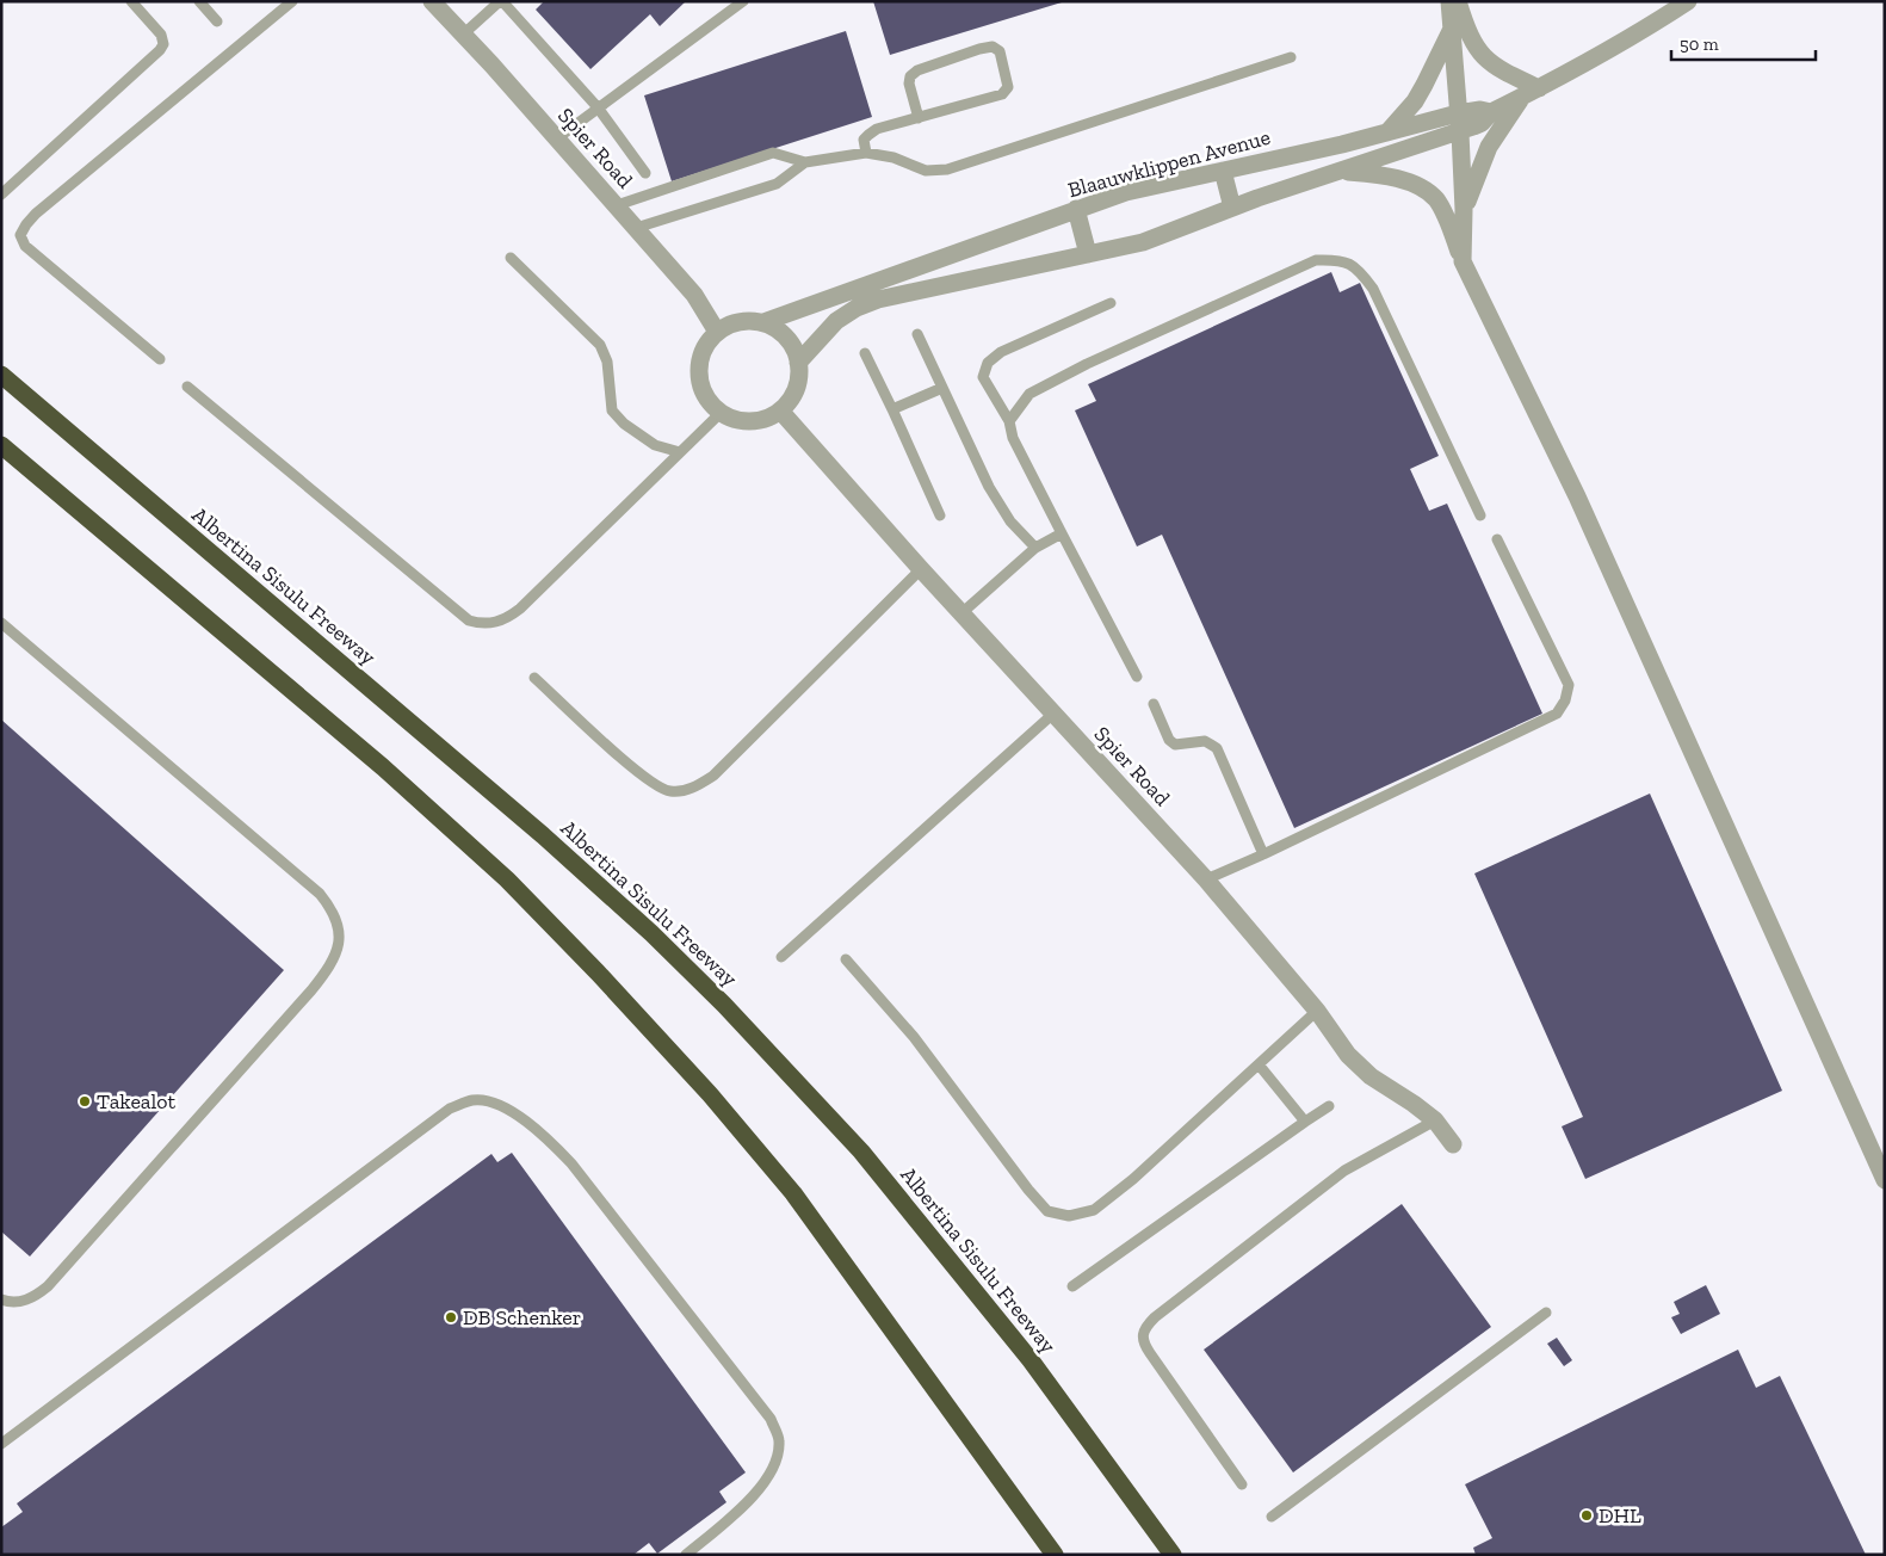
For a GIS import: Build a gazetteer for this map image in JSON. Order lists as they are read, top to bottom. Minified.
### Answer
{"streets":{"highway":["Albertina Sisulu Freeway"],"street":["Spier Road","Blaauwklippen Avenue"]},"crossings":[["Spier Road","Blaauwklippen Avenue"]],"places":["Takealot","DB Schenker","DHL"],"scale_bar":"50 m"}
